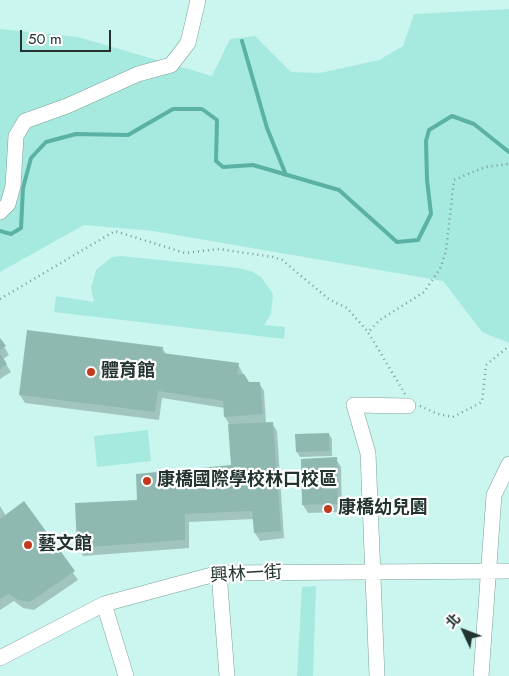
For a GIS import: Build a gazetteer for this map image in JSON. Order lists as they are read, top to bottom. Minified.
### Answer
{"streets":{"street":["興林一街"]},"places":["體育館","康橋國際學校林口校區","康橋幼兒園","藝文館"],"scale_bar":"50 m","north":"top left"}
